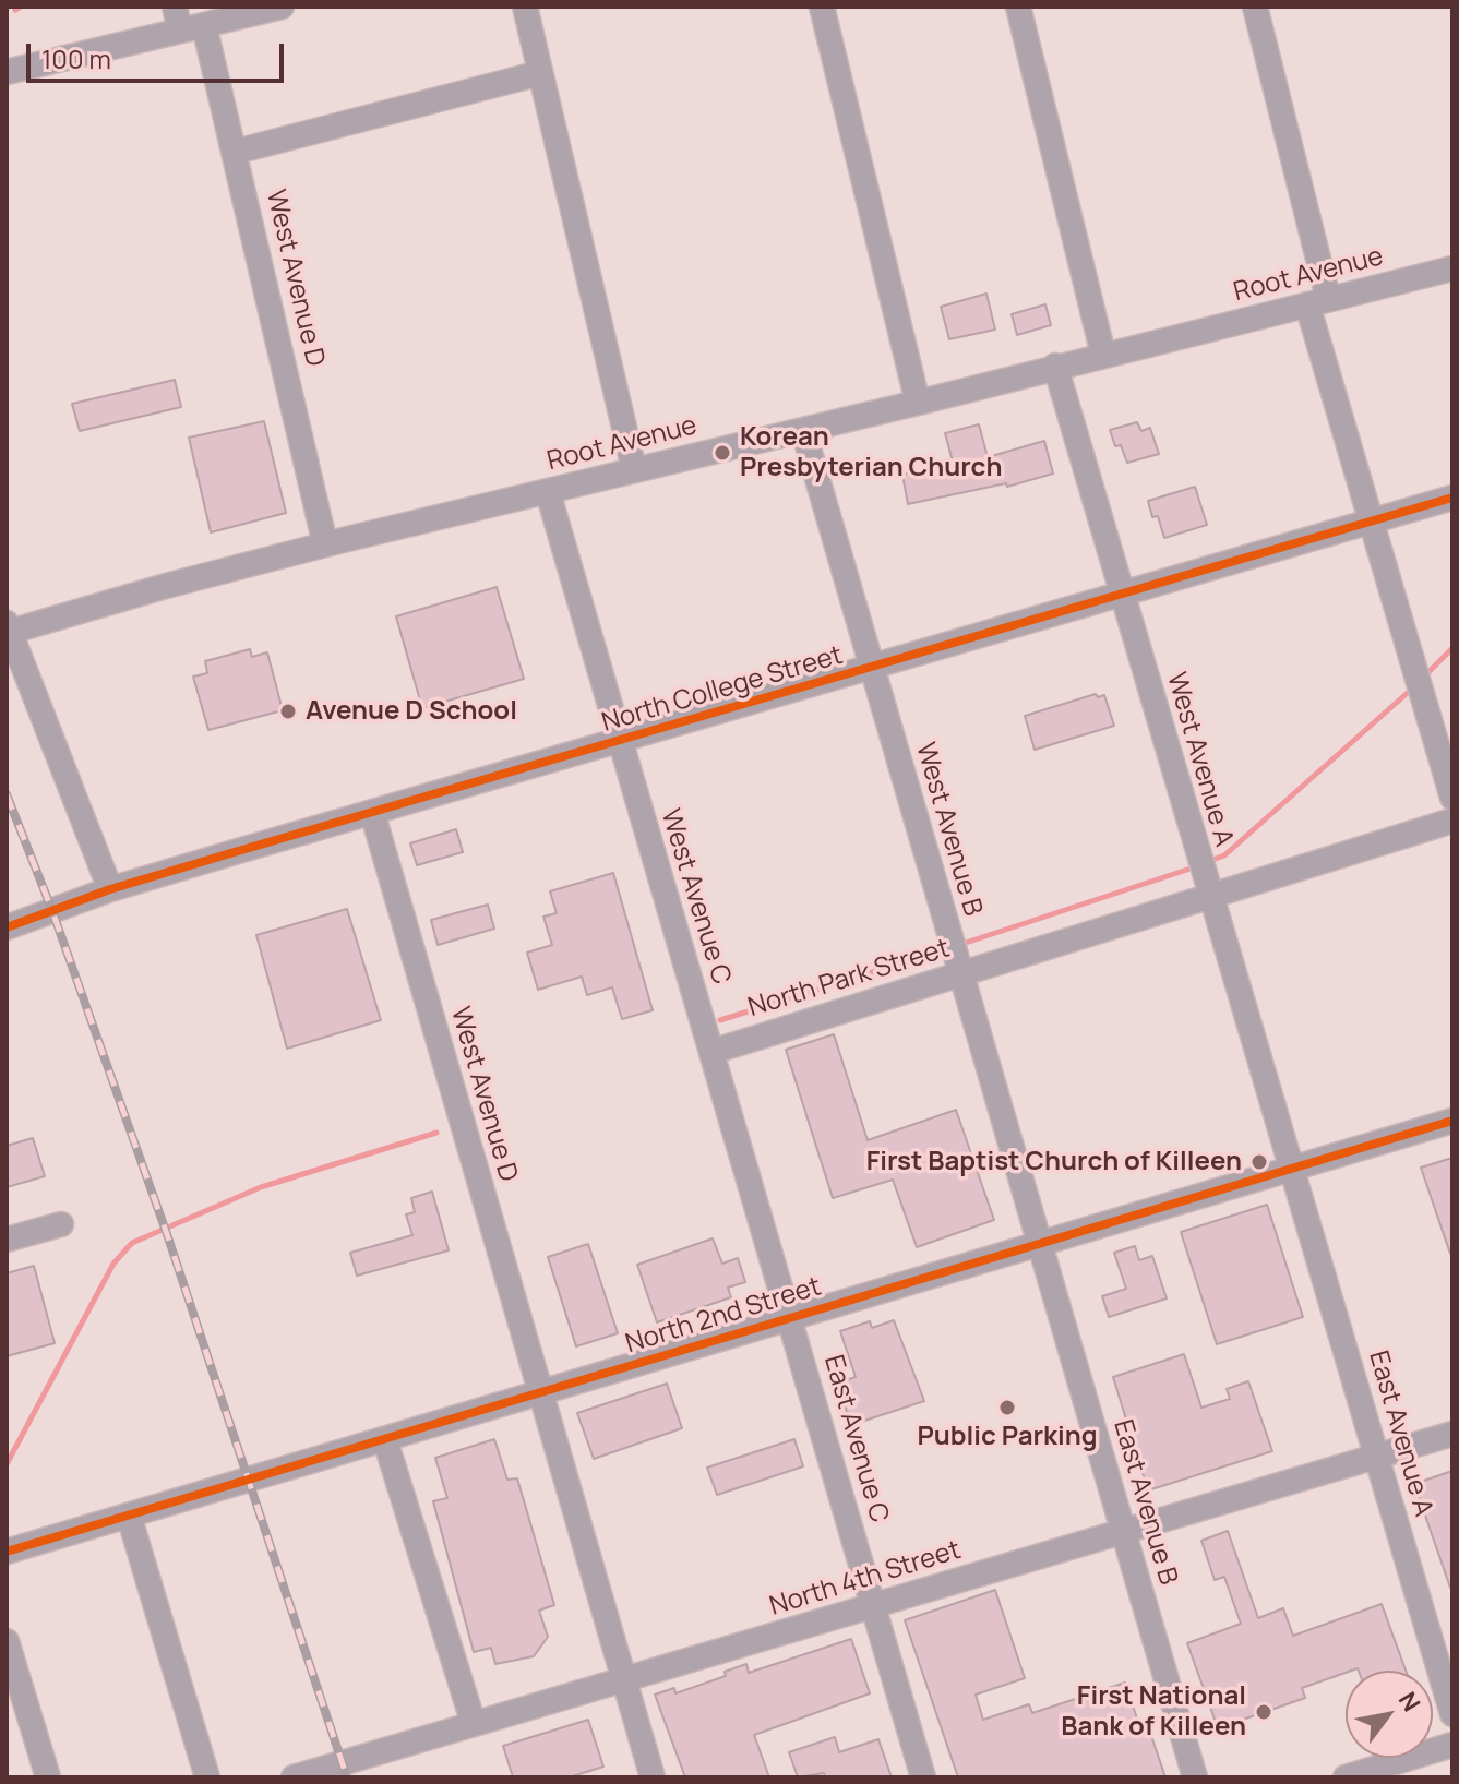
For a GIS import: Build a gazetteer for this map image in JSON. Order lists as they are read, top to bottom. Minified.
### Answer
{"streets":{"street":["Root Avenue","West Avenue D","North College Street","West Avenue A","West Avenue B","West Avenue C","North Park Street","North 2nd Street","East Avenue A","East Avenue C","East Avenue B","North 4th Street"]},"crossings":[["Root Avenue","West Avenue D"],["Root Avenue","West Avenue A"],["Root Avenue","West Avenue B"],["Root Avenue","West Avenue C"],["West Avenue D","North College Street"],["West Avenue D","North 2nd Street"],["West Avenue D","North 4th Street"],["North College Street","West Avenue A"],["North College Street","West Avenue B"],["North College Street","West Avenue C"],["West Avenue A","North Park Street"],["West Avenue A","North 2nd Street"],["West Avenue A","East Avenue A"],["West Avenue B","North Park Street"],["West Avenue B","North 2nd Street"],["West Avenue B","East Avenue B"],["West Avenue C","North Park Street"],["West Avenue C","North 2nd Street"],["West Avenue C","East Avenue C"],["North 2nd Street","East Avenue A"],["North 2nd Street","East Avenue C"],["North 2nd Street","East Avenue B"],["East Avenue A","North 4th Street"],["East Avenue C","North 4th Street"],["East Avenue B","North 4th Street"]],"places":["Korean Presbyterian Church","Avenue D School","First Baptist Church of Killeen","Public Parking","First National Bank of Killeen"],"scale_bar":"100 m","north":"top right"}
